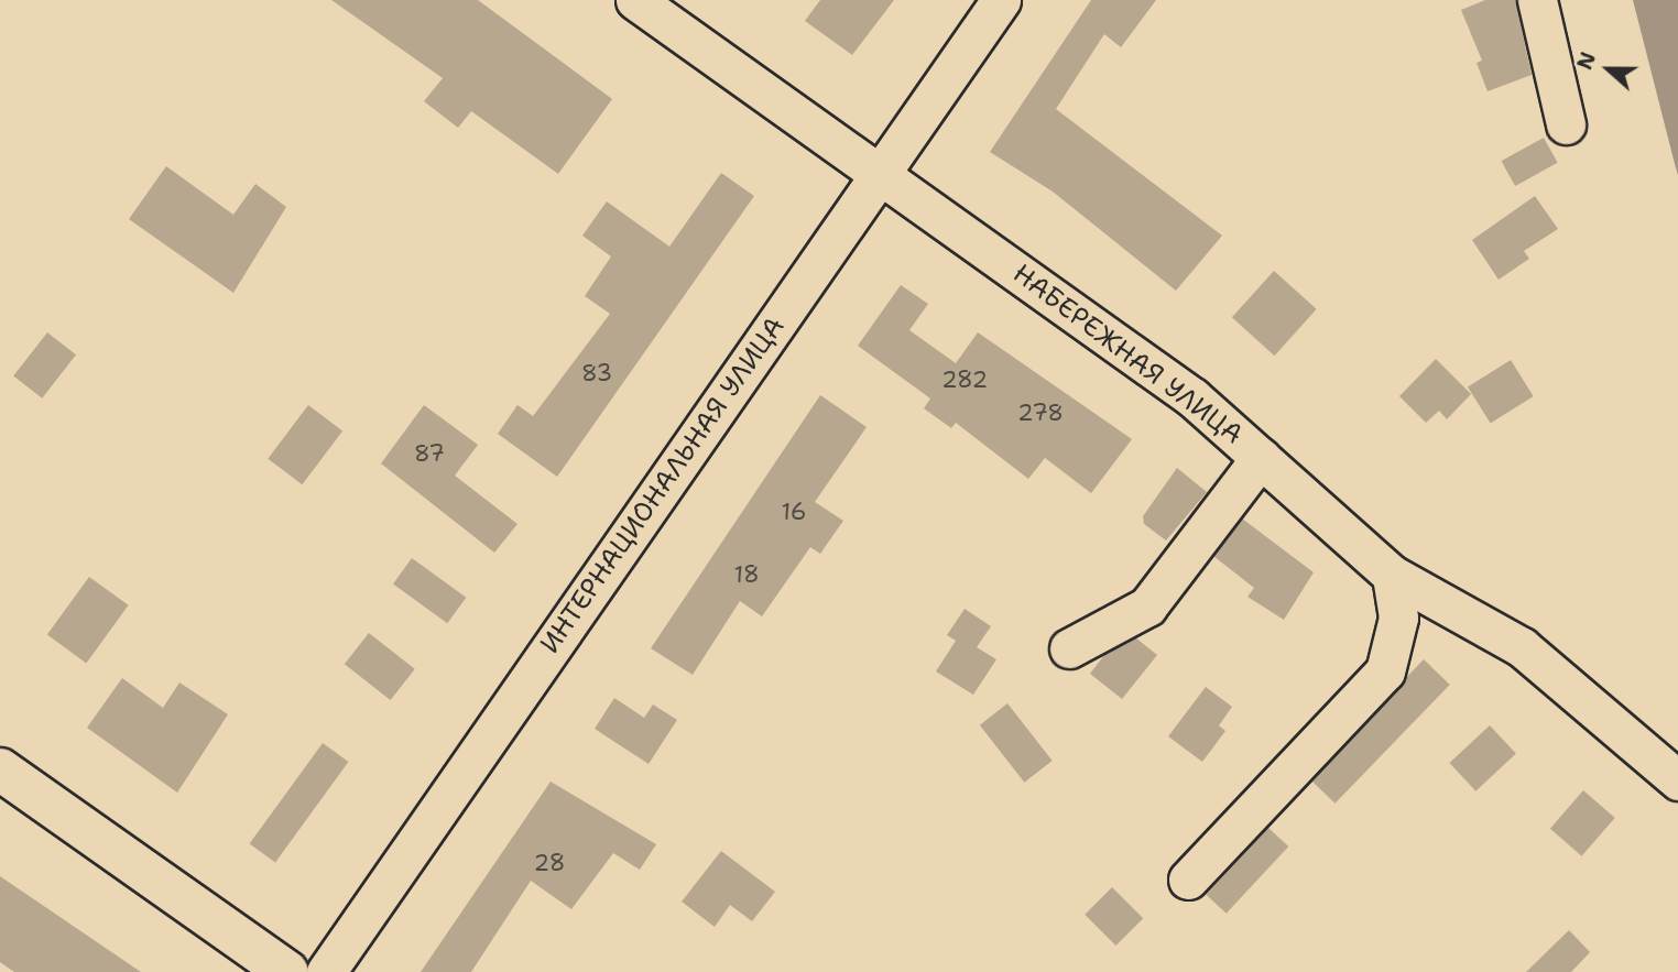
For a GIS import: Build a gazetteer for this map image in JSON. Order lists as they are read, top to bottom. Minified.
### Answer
{"streets":{"street":["НАБЕРЕЖНАЯ УЛИЦА","ИНТЕРНАЦИОНАЛЬНАЯ УЛИЦА"]},"crossings":[["НАБЕРЕЖНАЯ УЛИЦА","ИНТЕРНАЦИОНАЛЬНАЯ УЛИЦА"]],"house_numbers":["83","282","278","87","16","18","28"],"north":"left"}
